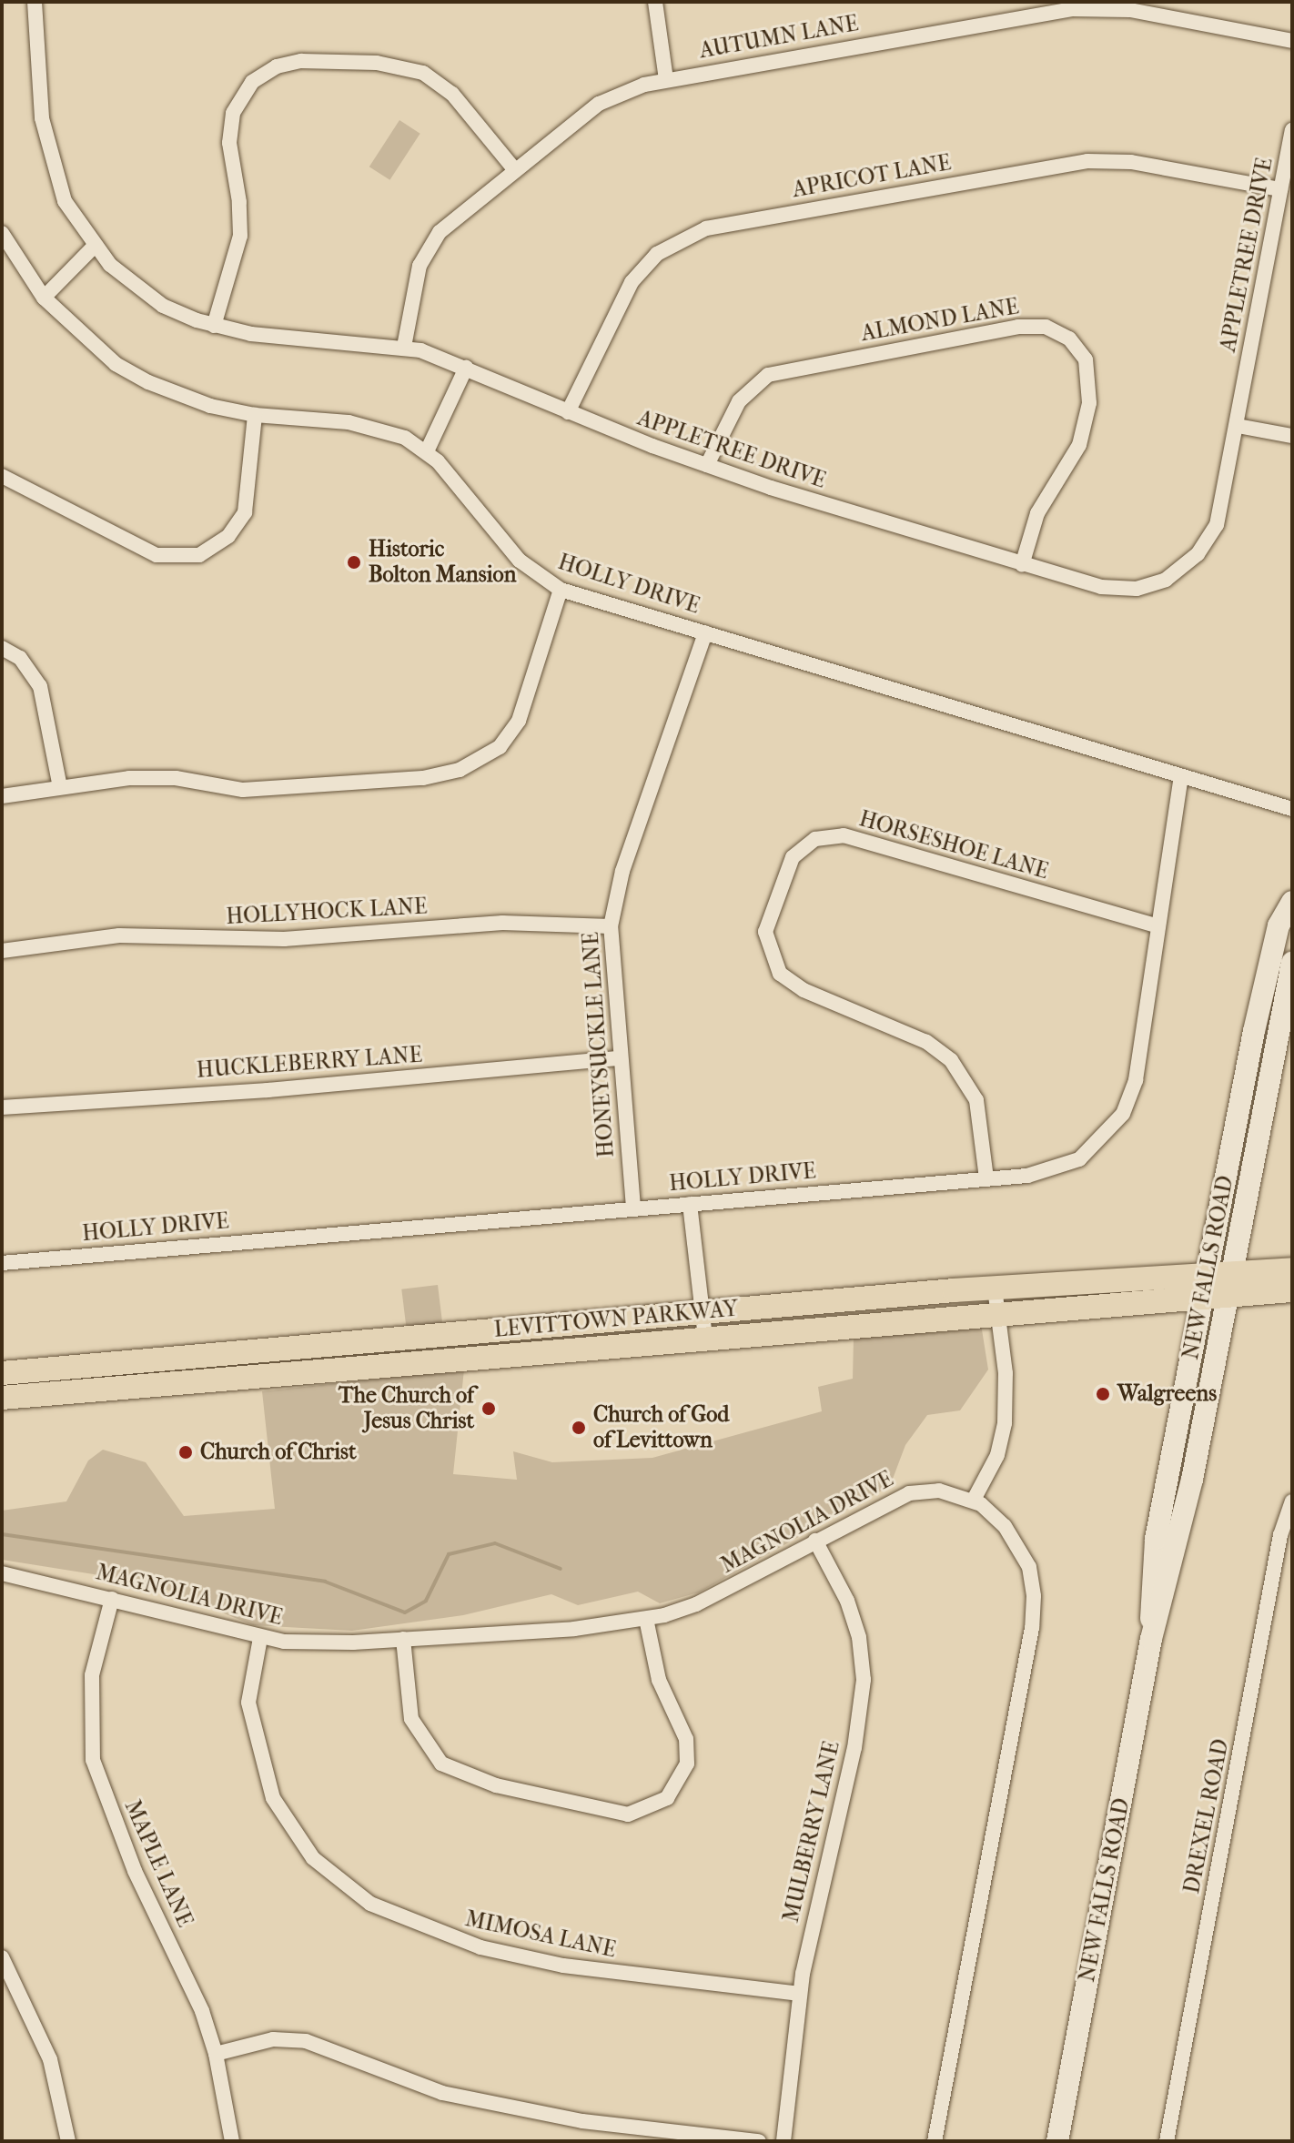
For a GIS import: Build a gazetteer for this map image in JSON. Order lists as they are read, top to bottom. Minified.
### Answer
{"streets":{"main road":["NEW FALLS ROAD","LEVITTOWN PARKWAY"],"street":["AUTUMN LANE","APRICOT LANE","APPLETREE DRIVE","ALMOND LANE","HOLLY DRIVE","HORSESHOE LANE","HOLLYHOCK LANE","HONEYSUCKLE LANE","HUCKLEBERRY LANE","MAGNOLIA DRIVE","DREXEL ROAD","MULBERRY LANE","MAPLE LANE","MIMOSA LANE"]},"crossings":[["AUTUMN LANE","APPLETREE DRIVE"],["APRICOT LANE","APPLETREE DRIVE"],["APPLETREE DRIVE","ALMOND LANE"],["HOLLY DRIVE","HORSESHOE LANE"],["HOLLY DRIVE","HONEYSUCKLE LANE"],["HOLLYHOCK LANE","HONEYSUCKLE LANE"],["HONEYSUCKLE LANE","HUCKLEBERRY LANE"],["NEW FALLS ROAD","LEVITTOWN PARKWAY"],["MAGNOLIA DRIVE","MULBERRY LANE"],["MAGNOLIA DRIVE","MAPLE LANE"],["MAGNOLIA DRIVE","MIMOSA LANE"],["MULBERRY LANE","MIMOSA LANE"]],"places":["Historic Bolton Mansion","Walgreens","The Church of Jesus Christ","Church of God of Levittown","Church of Christ"]}
